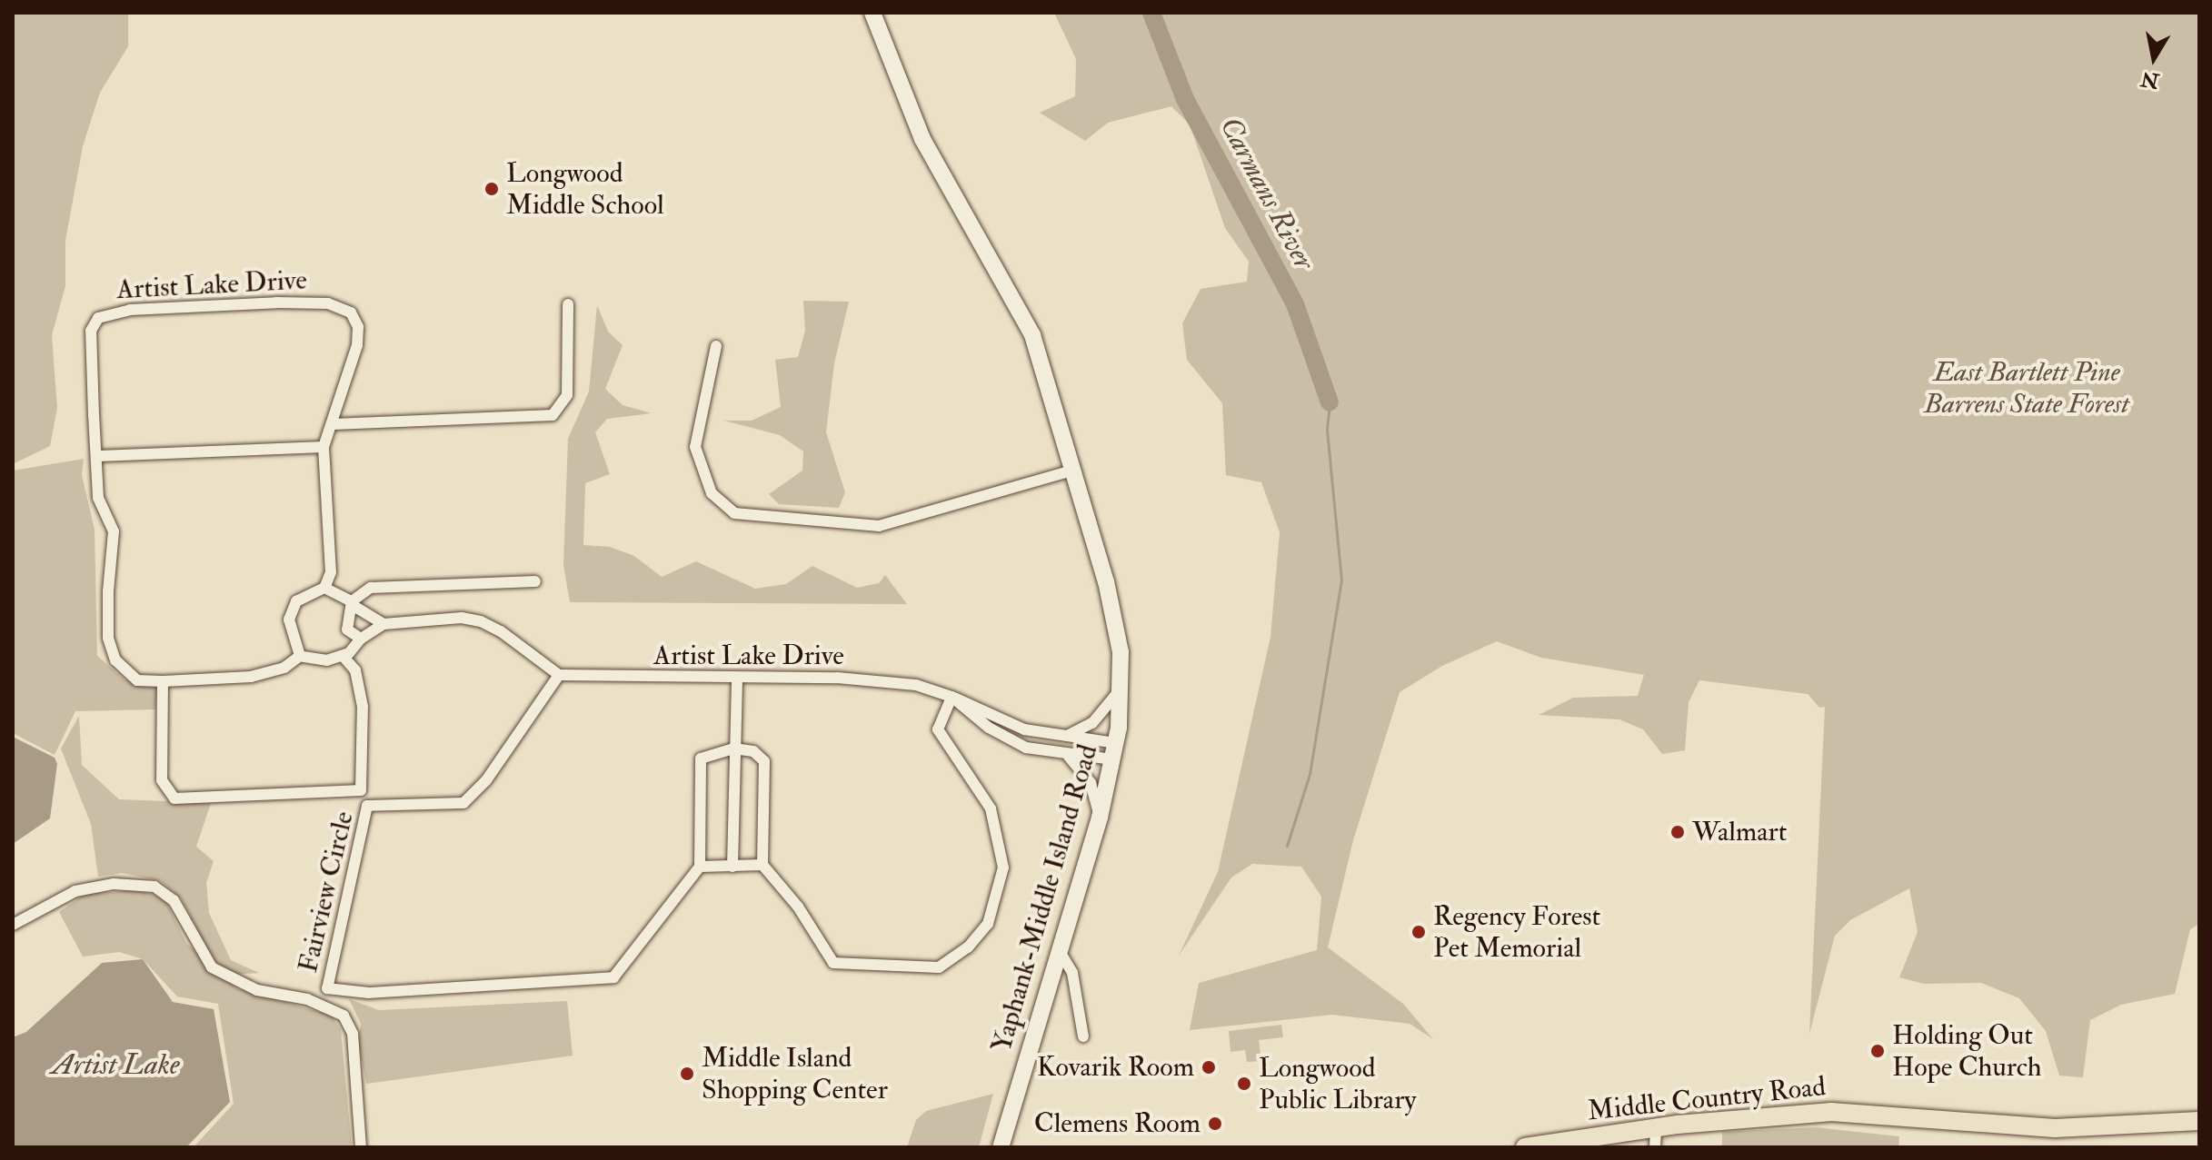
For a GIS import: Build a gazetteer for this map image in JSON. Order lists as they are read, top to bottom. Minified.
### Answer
{"streets":{"main road":["Yaphank-Middle Island Road","Middle Country Road"],"street":["Artist Lake Drive","Fairview Circle"]},"crossings":[["Artist Lake Drive","Fairview Circle"],["Artist Lake Drive","Yaphank-Middle Island Road"]],"water":["Carmans River","Artist Lake"],"parks":["East Bartlett Pine Barrens State Forest"],"places":["Longwood Middle School","Walmart","Regency Forest Pet Memorial","Holding Out Hope Church","Kovarik Room","Middle Island Shopping Center","Longwood Public Library","Clemens Room"],"north":"bottom"}
